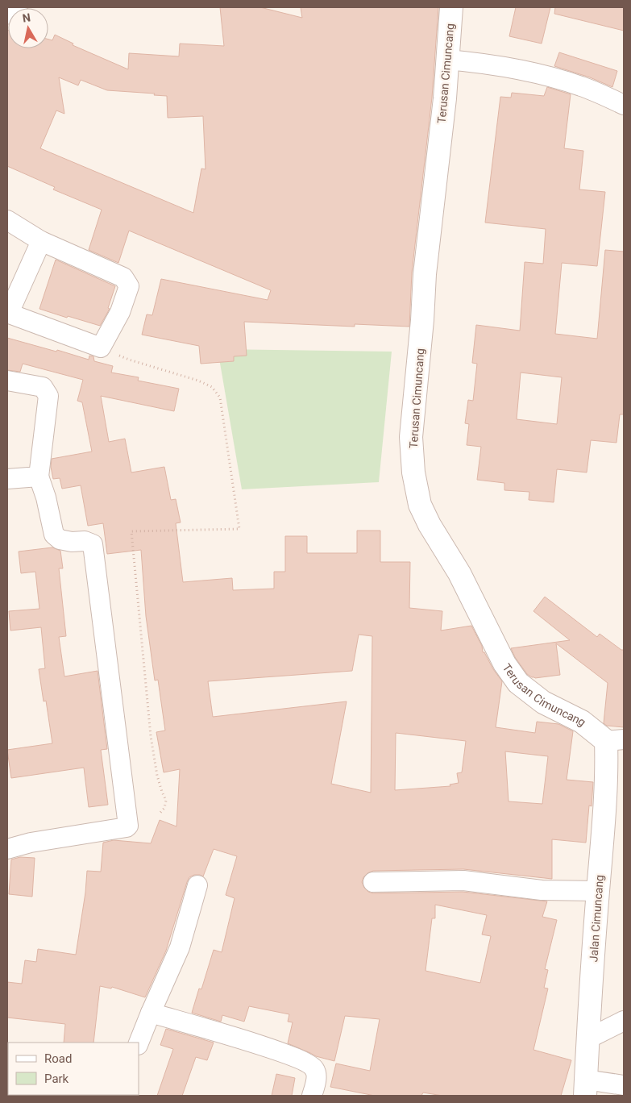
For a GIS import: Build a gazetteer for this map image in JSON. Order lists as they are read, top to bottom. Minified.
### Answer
{"streets":{"street":["Terusan Cimuncang","Jalan Cimuncang"]},"crossings":[["Terusan Cimuncang","Jalan Cimuncang"]],"legend":["Road","Park"],"north":"top"}
